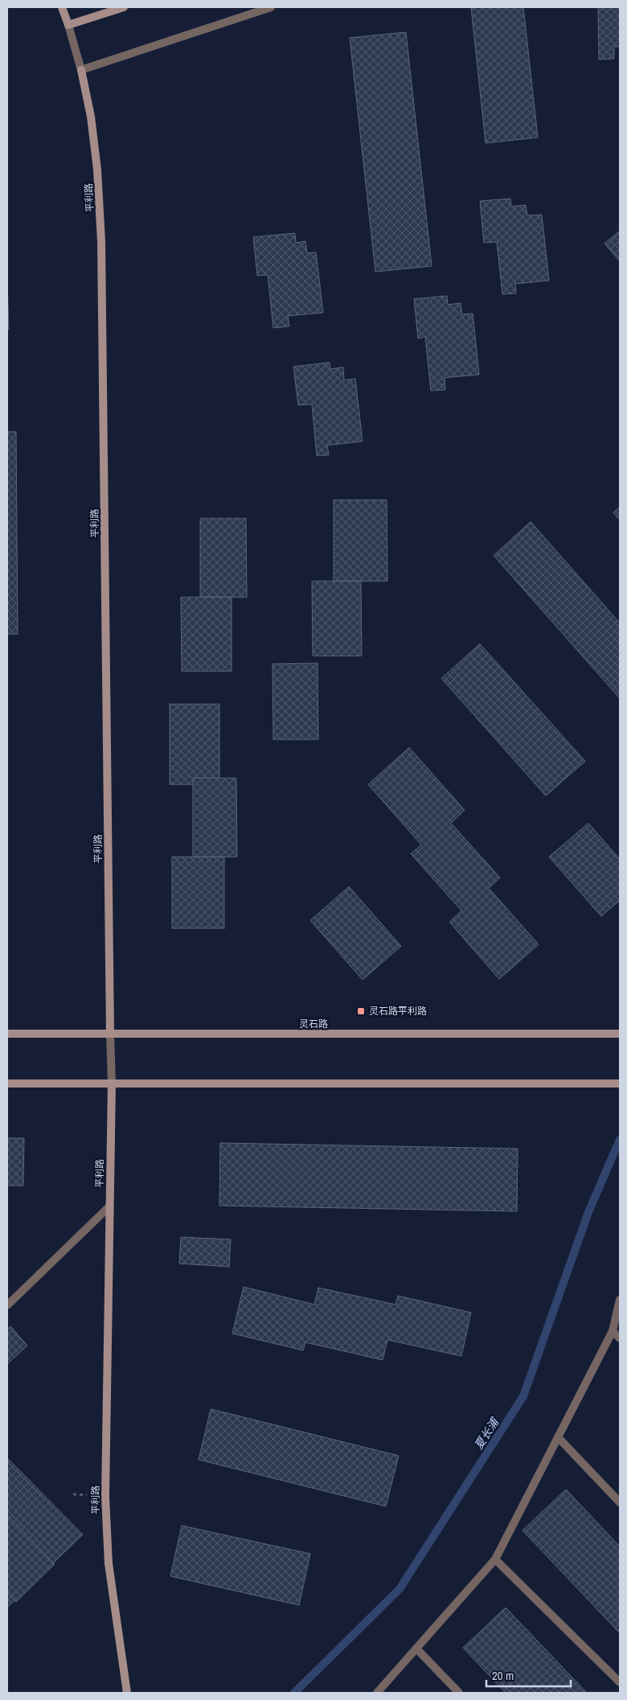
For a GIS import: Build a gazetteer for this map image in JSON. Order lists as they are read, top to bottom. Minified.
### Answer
{"streets":{"street":["平利路","灵石路"]},"crossings":[["平利路","灵石路"]],"water":["夏长浦"],"places":{"transit":["灵石路平利路"]},"scale_bar":"20 m"}
